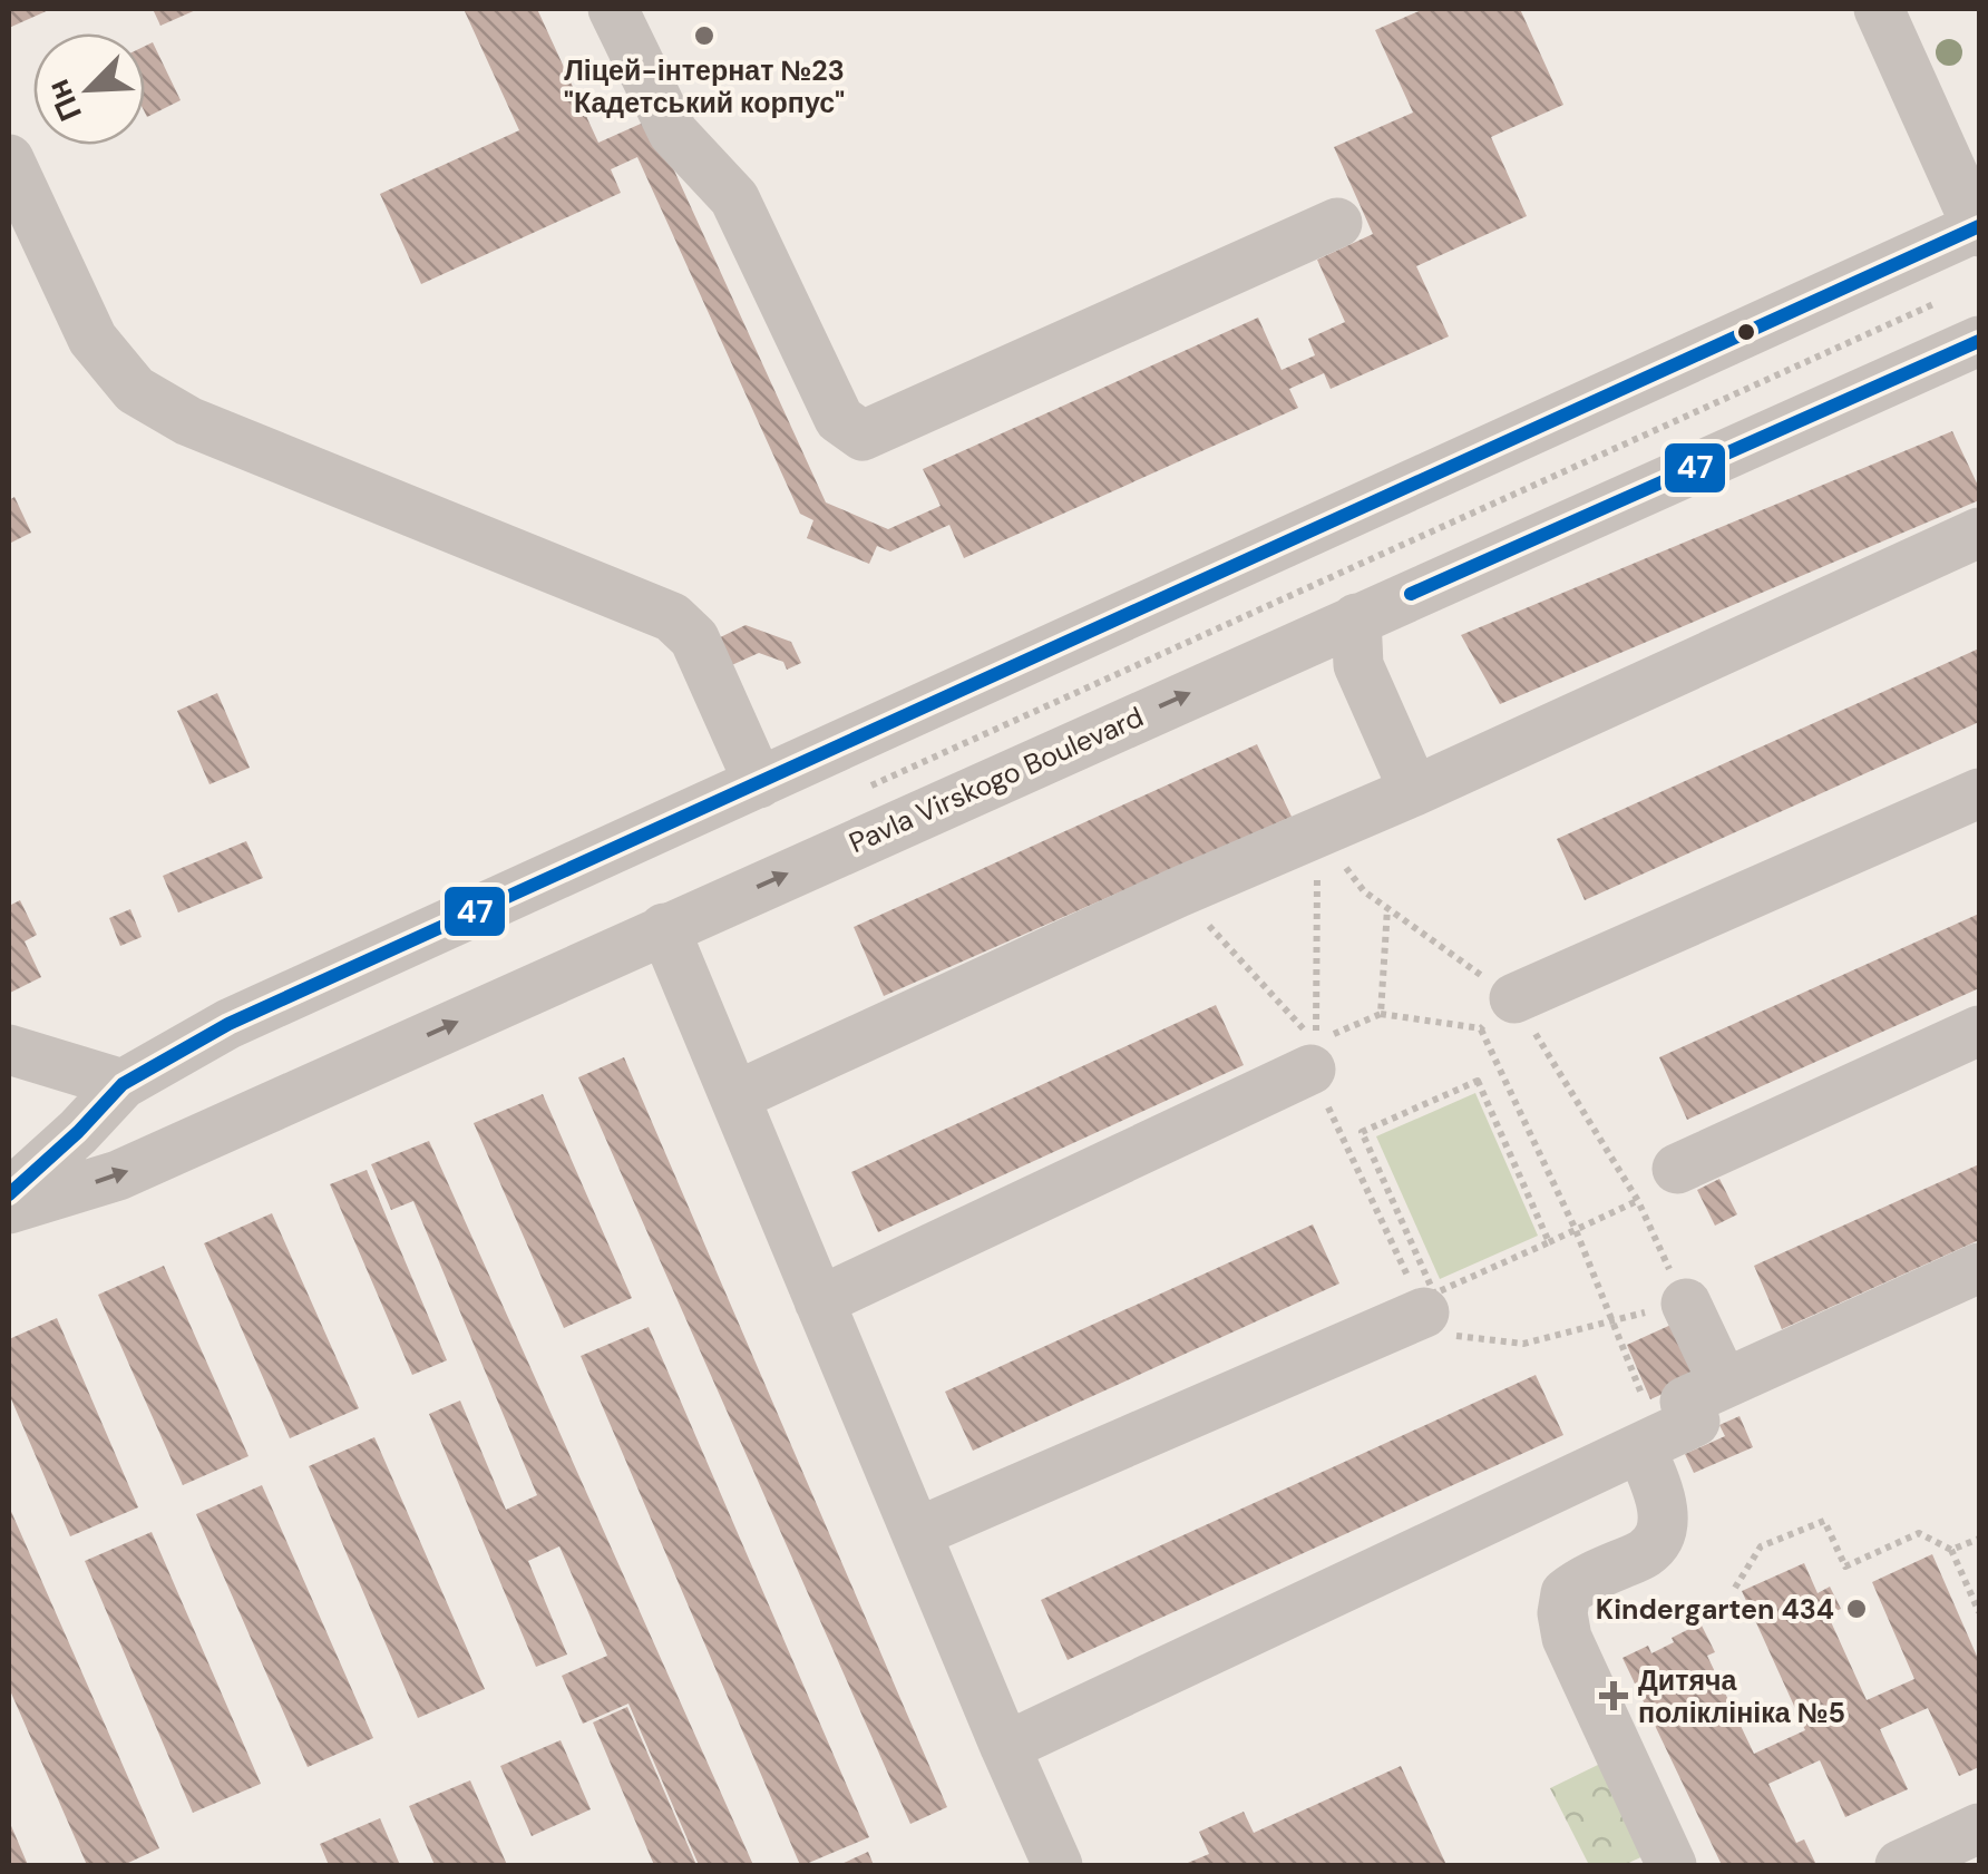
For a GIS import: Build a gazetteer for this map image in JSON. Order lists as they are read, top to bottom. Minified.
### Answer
{"streets":{"street":["Pavla Virskogo Boulevard"]},"places":{"other":["Ліцей-інтернат №23 \"Кадетський корпус\"","Kindergarten 434"],"health":["Дитяча поліклініка №5"]},"lines":["transit line 47"],"north":"bottom left"}
